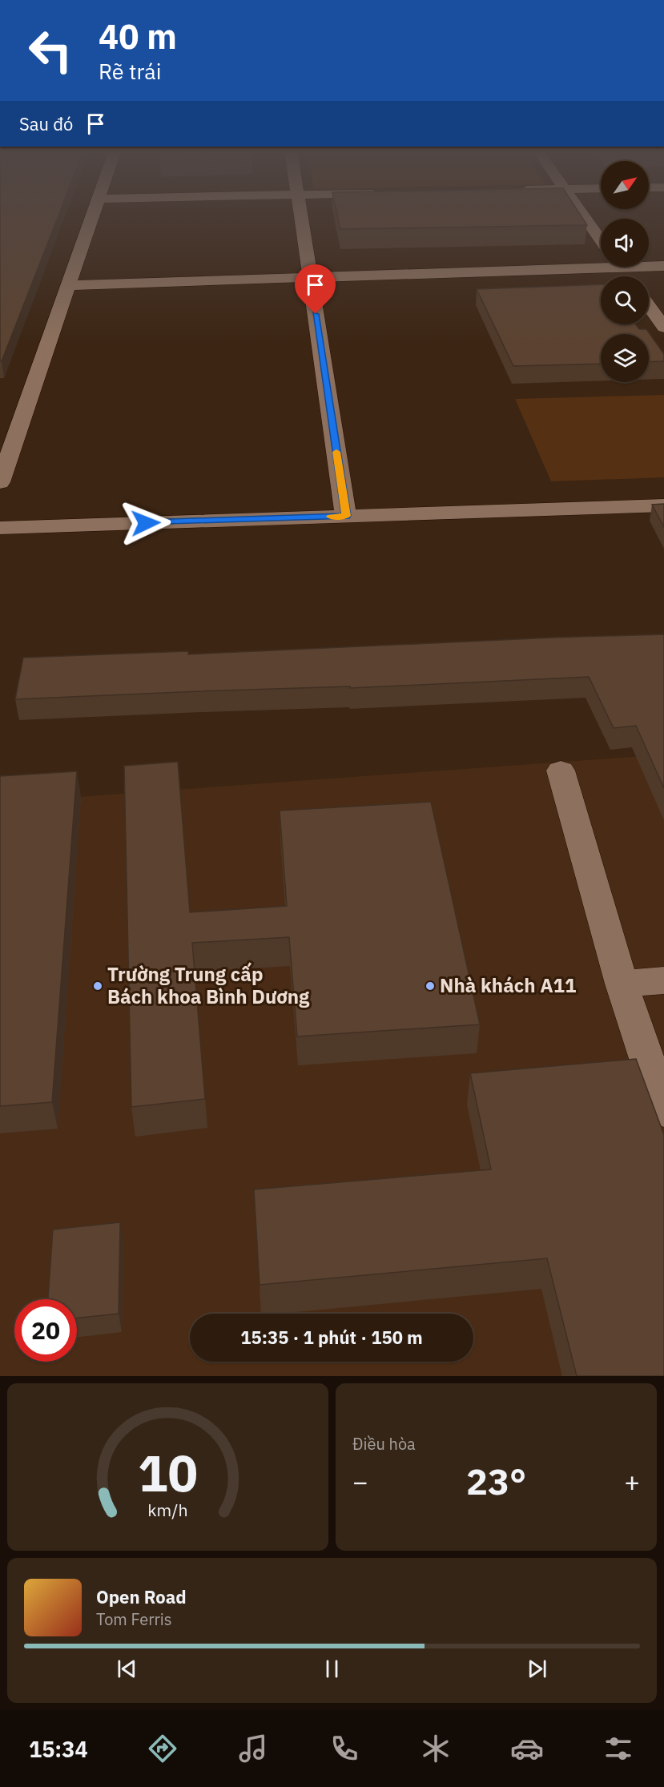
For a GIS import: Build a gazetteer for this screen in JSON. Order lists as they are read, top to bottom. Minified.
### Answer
{"places":["Trường Trung cấp Bách khoa Bình Dương","Nhà khách A11"],"north":"top right","page":{"turn":["40 m","Rẽ trái"],"then":"Sau đó","limit":"20","trip":"15:35 · 1 phút · 150 m","tile":"Điều hòa","heat":["−","23°","+"],"song":["Open Road","Tom Ferris"],"tabs":"15:34","gauge":["10","km/h"]}}
